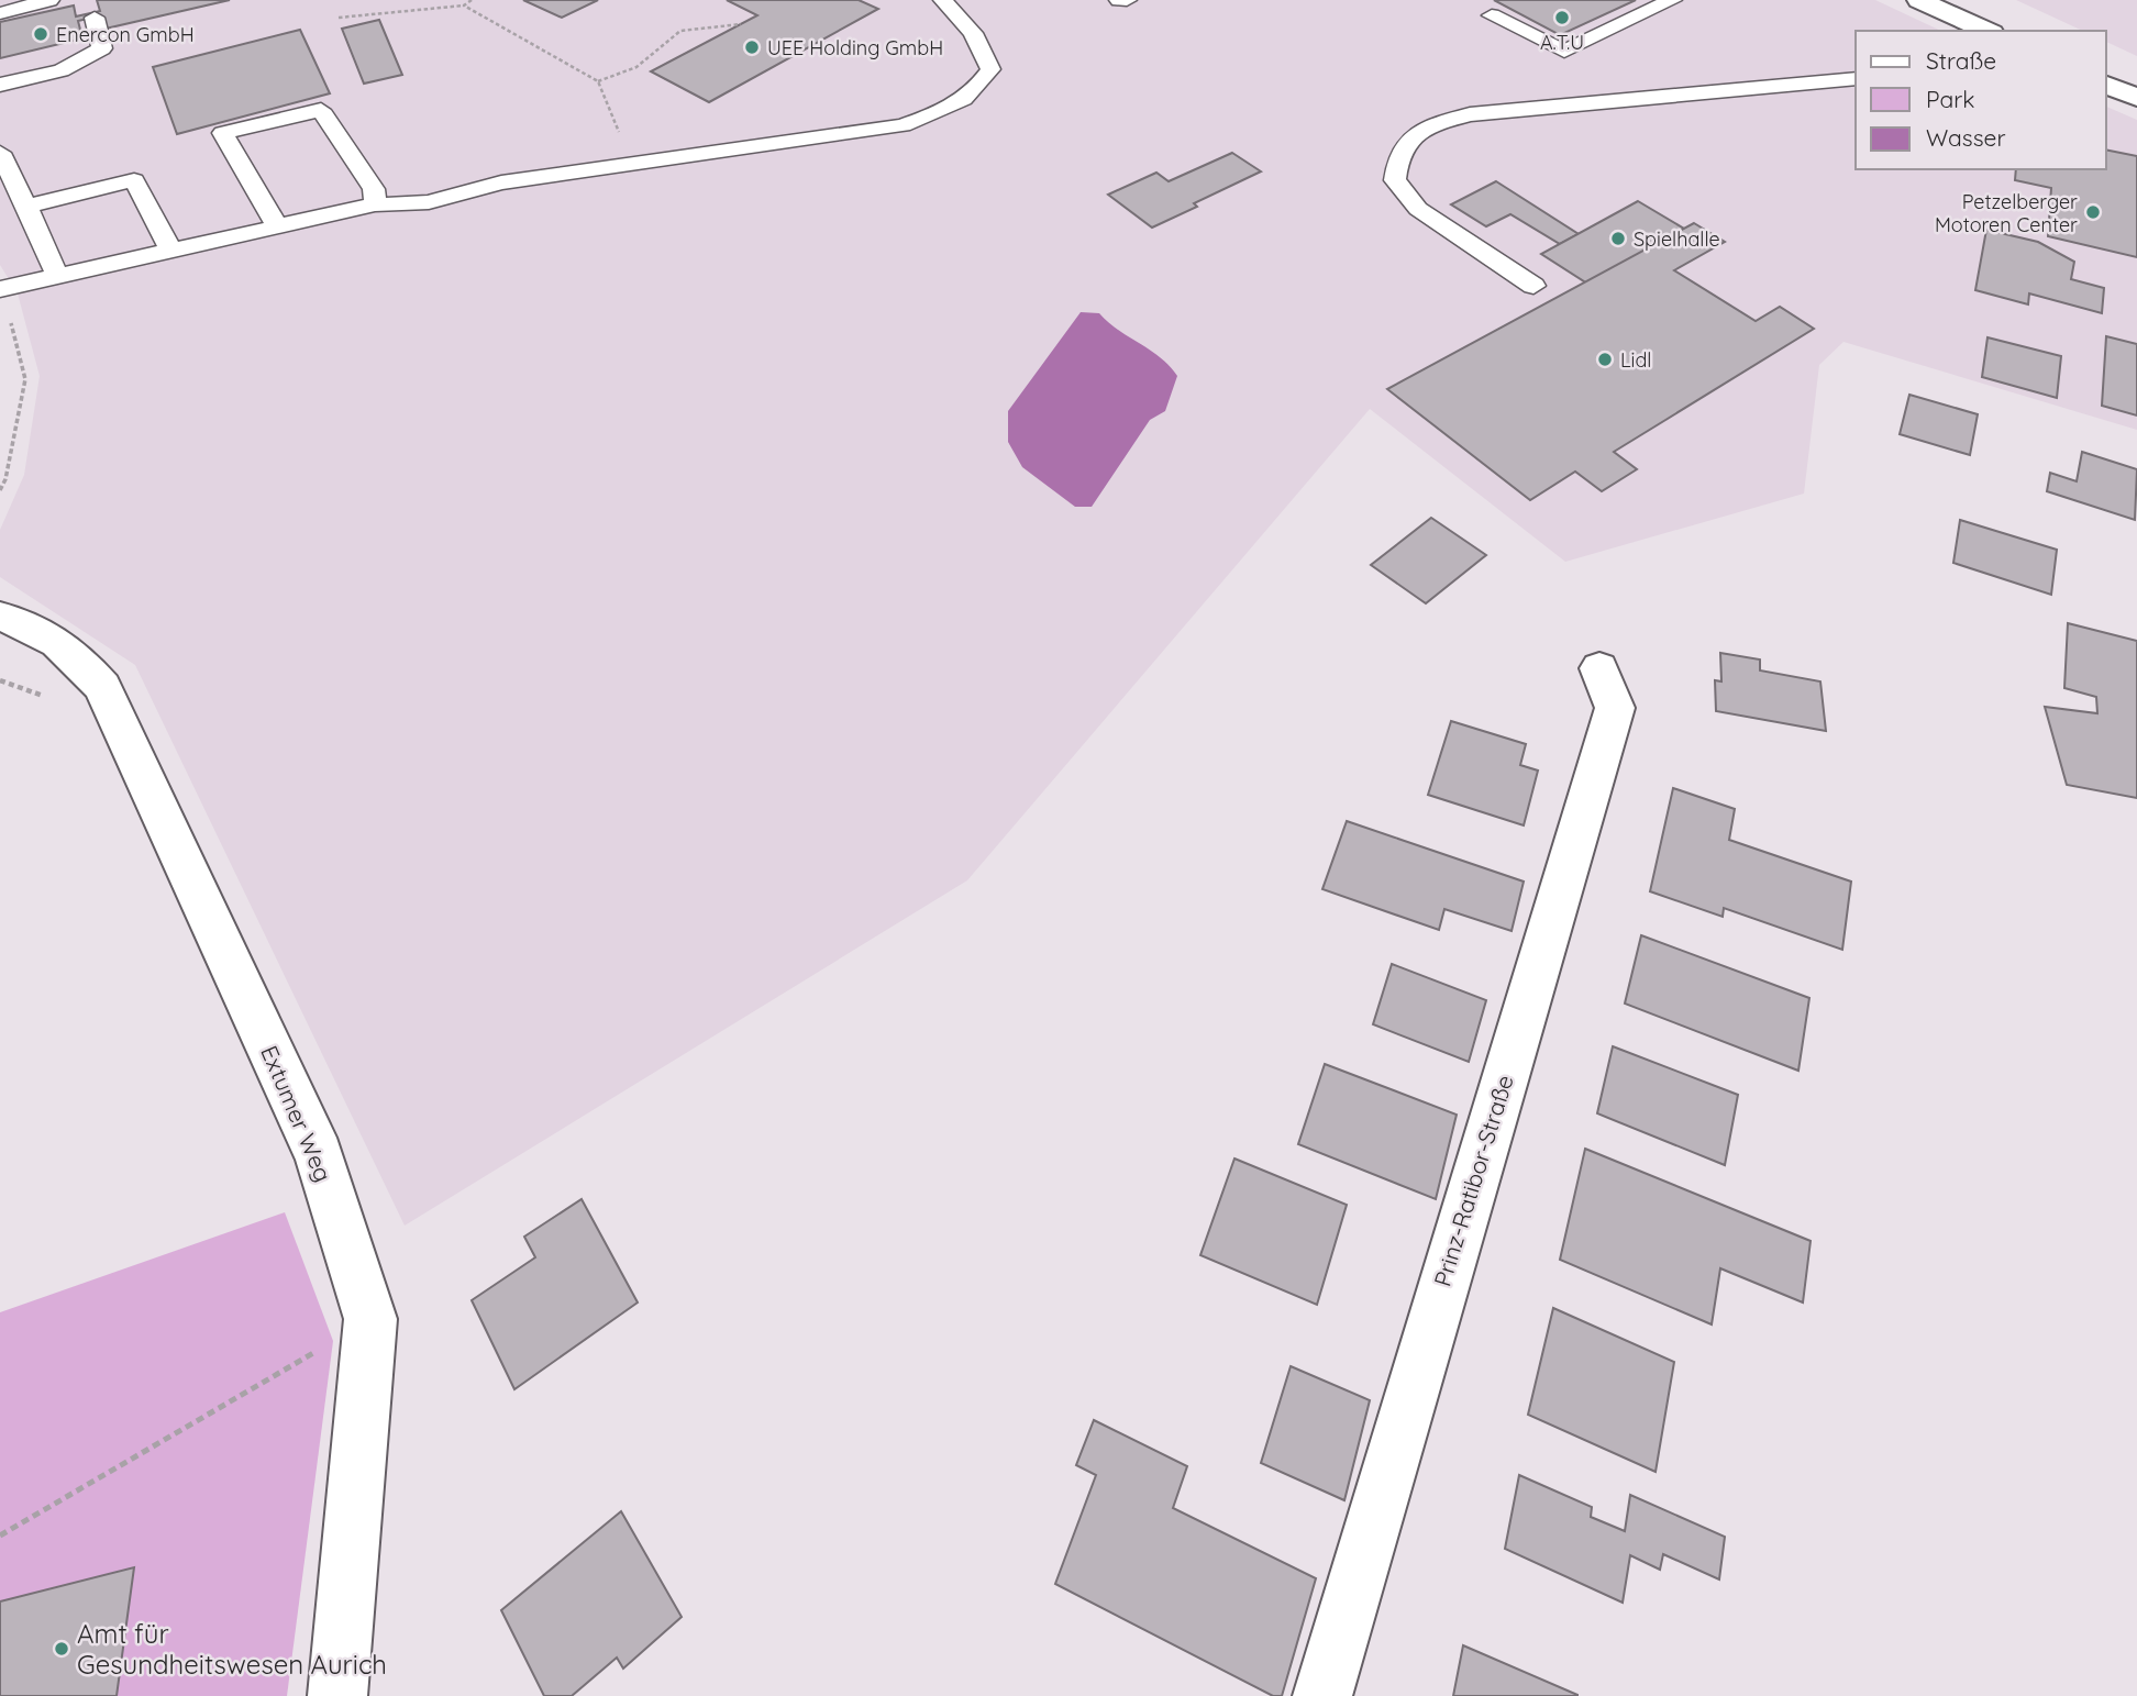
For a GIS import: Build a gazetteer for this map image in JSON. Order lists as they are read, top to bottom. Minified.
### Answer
{"streets":{"street":["Extumer Weg","Prinz-Ratibor-Straße"]},"places":["A.T.U","Enercon GmbH","UEE Holding GmbH","Petzelberger Motoren Center","Spielhalle","Lidl","Amt für Gesundheitswesen Aurich"],"legend":["Straße","Park","Wasser"]}
